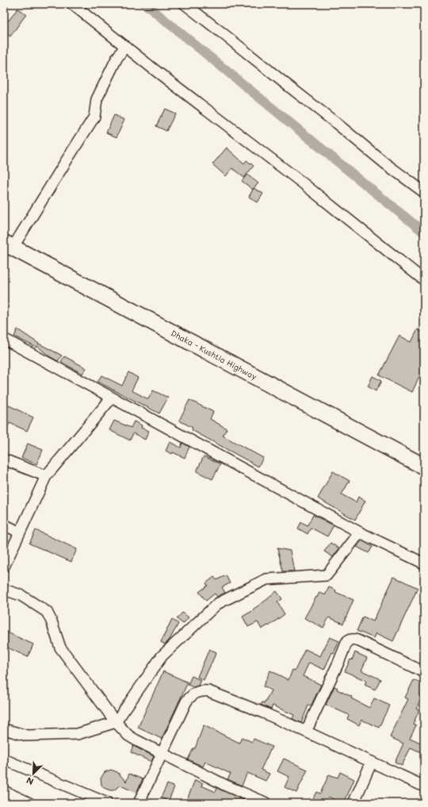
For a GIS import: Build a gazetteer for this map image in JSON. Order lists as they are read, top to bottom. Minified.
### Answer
{"streets":{"main road":["Dhaka - Kushtia Highway"]},"north":"bottom left"}
